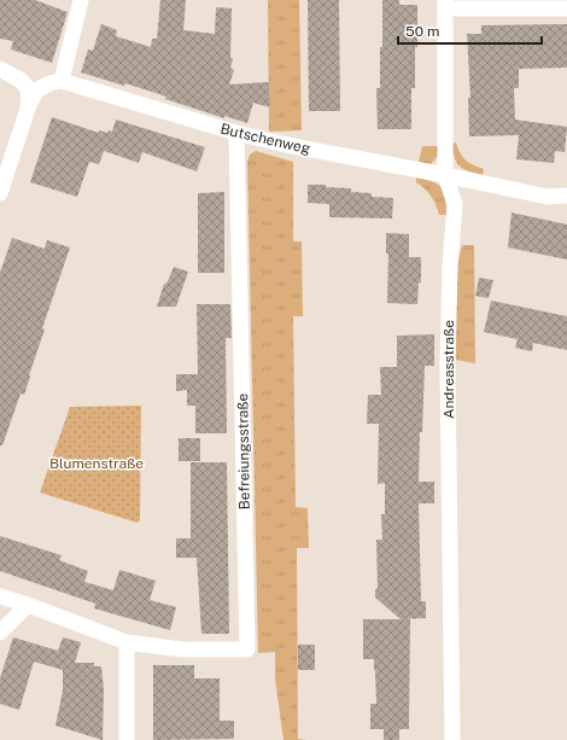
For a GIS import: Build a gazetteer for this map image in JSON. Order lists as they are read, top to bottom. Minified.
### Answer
{"streets":{"street":["Butschenweg","Andreasstraße","Befreiungsstraße"]},"crossings":[["Butschenweg","Andreasstraße"],["Butschenweg","Befreiungsstraße"]],"parks":["Blumenstraße"],"scale_bar":"50 m"}
